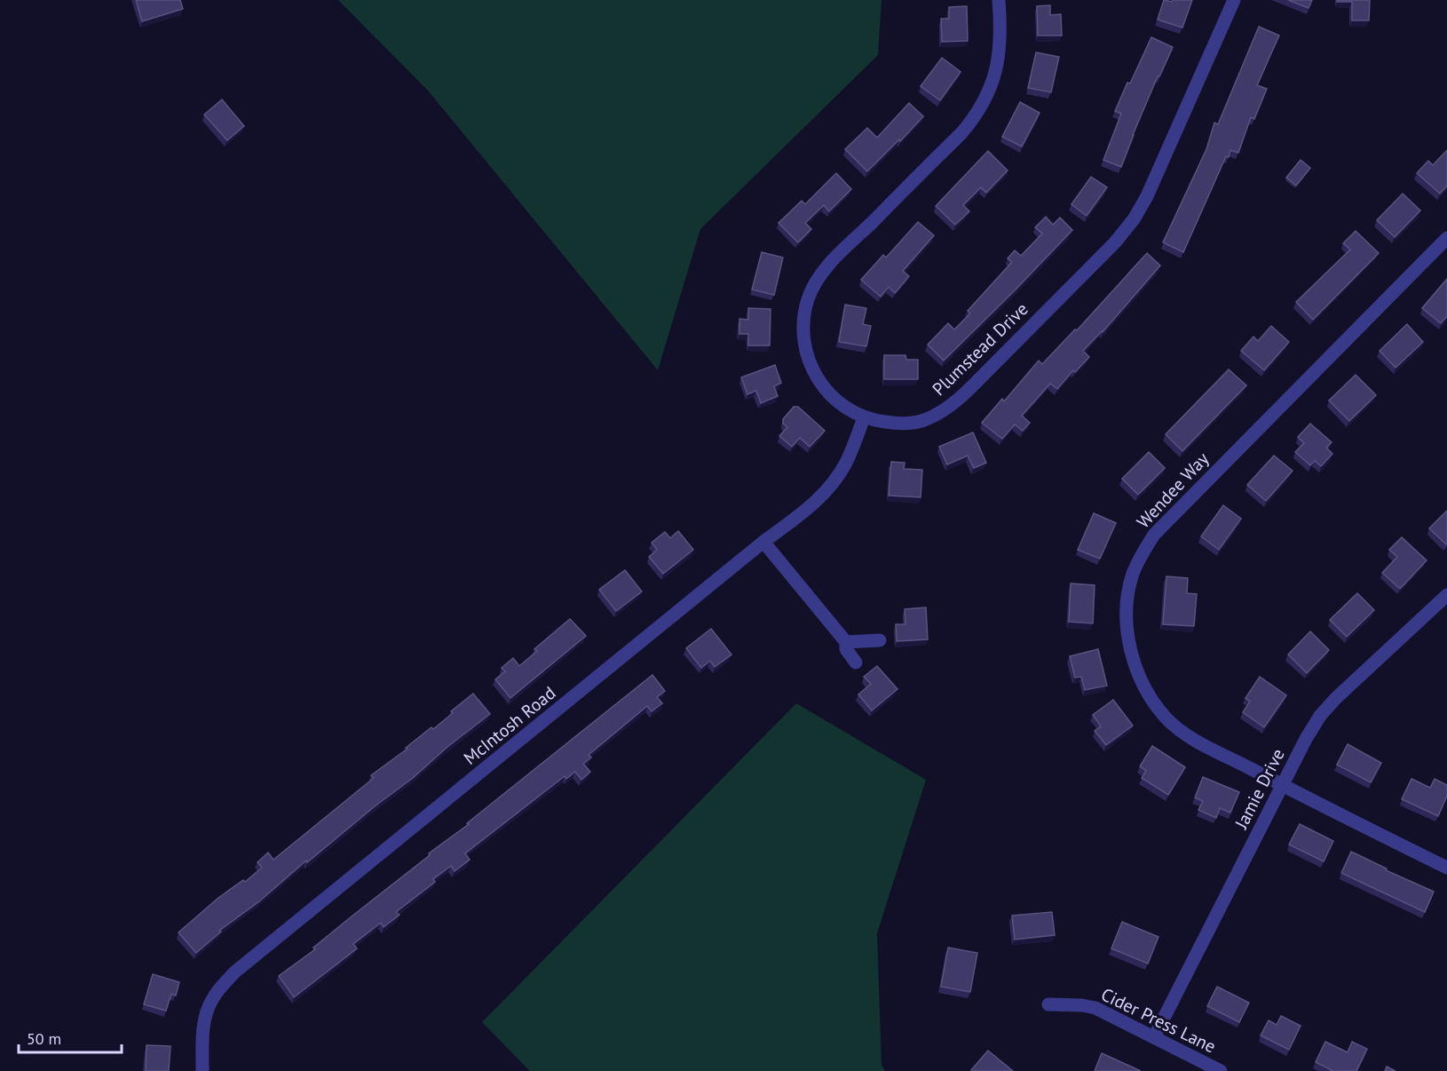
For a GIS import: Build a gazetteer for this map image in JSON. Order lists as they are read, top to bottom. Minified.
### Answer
{"streets":{"street":["Plumstead Drive","Wendee Way","McIntosh Road","Jamie Drive","Cider Press Lane"]},"crossings":[["Plumstead Drive","McIntosh Road"],["Wendee Way","Jamie Drive"],["Jamie Drive","Cider Press Lane"]],"scale_bar":"50 m"}
